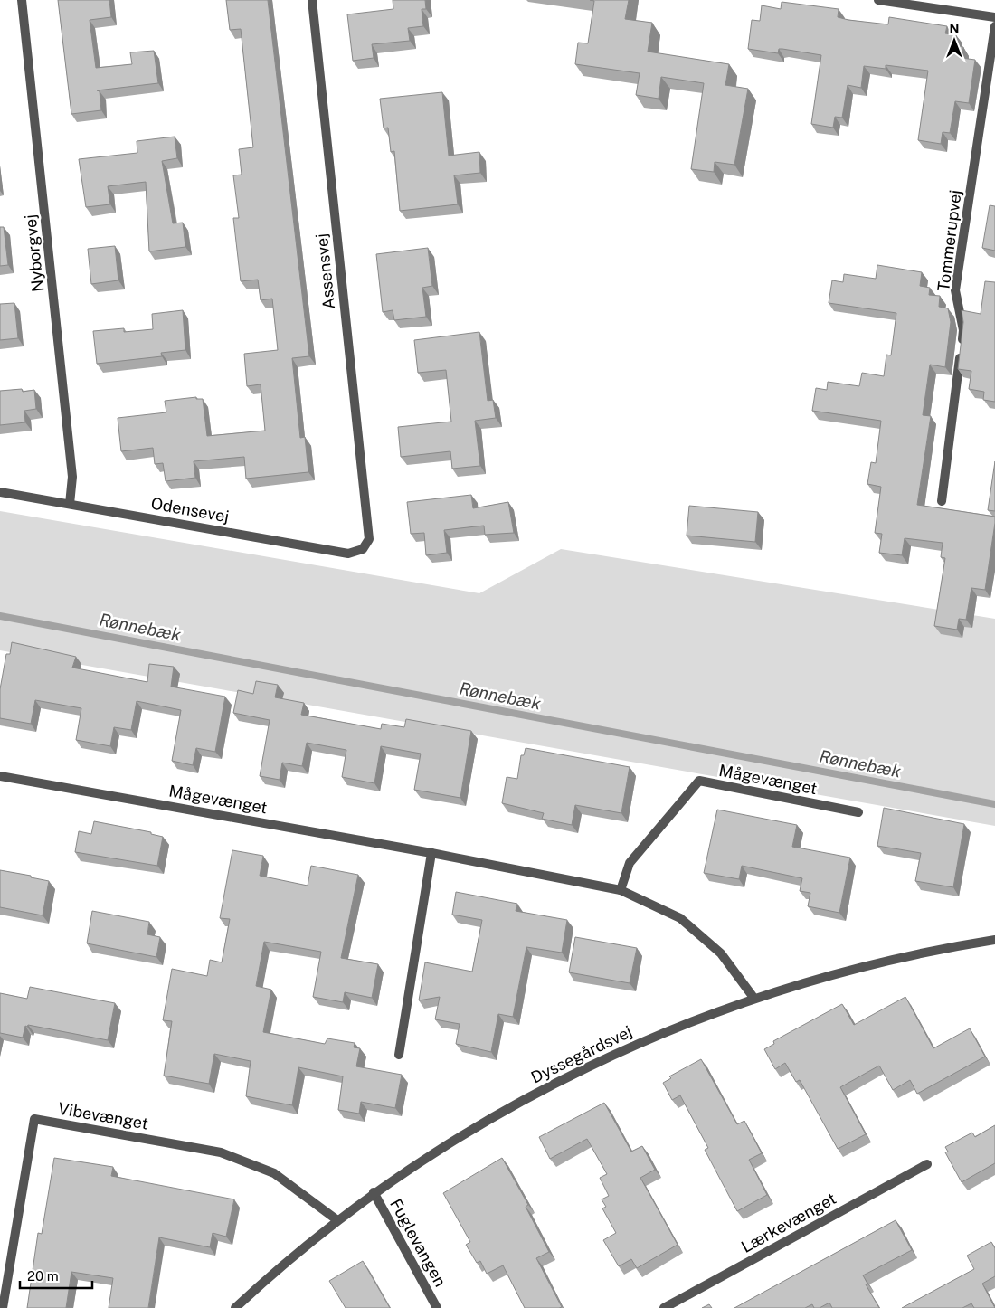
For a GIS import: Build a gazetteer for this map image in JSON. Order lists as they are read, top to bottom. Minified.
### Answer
{"streets":{"street":["Tommerupvej","Nyborgvej","Assensvej","Odensevej","Mågevænget","Dyssegårdsvej","Vibevænget","Lærkevænget","Fuglevangen"]},"crossings":[["Nyborgvej","Odensevej"],["Assensvej","Odensevej"],["Mågevænget","Dyssegårdsvej"],["Dyssegårdsvej","Vibevænget"],["Dyssegårdsvej","Fuglevangen"]],"water":["Rønnebæk"],"scale_bar":"20 m","north":"top"}
